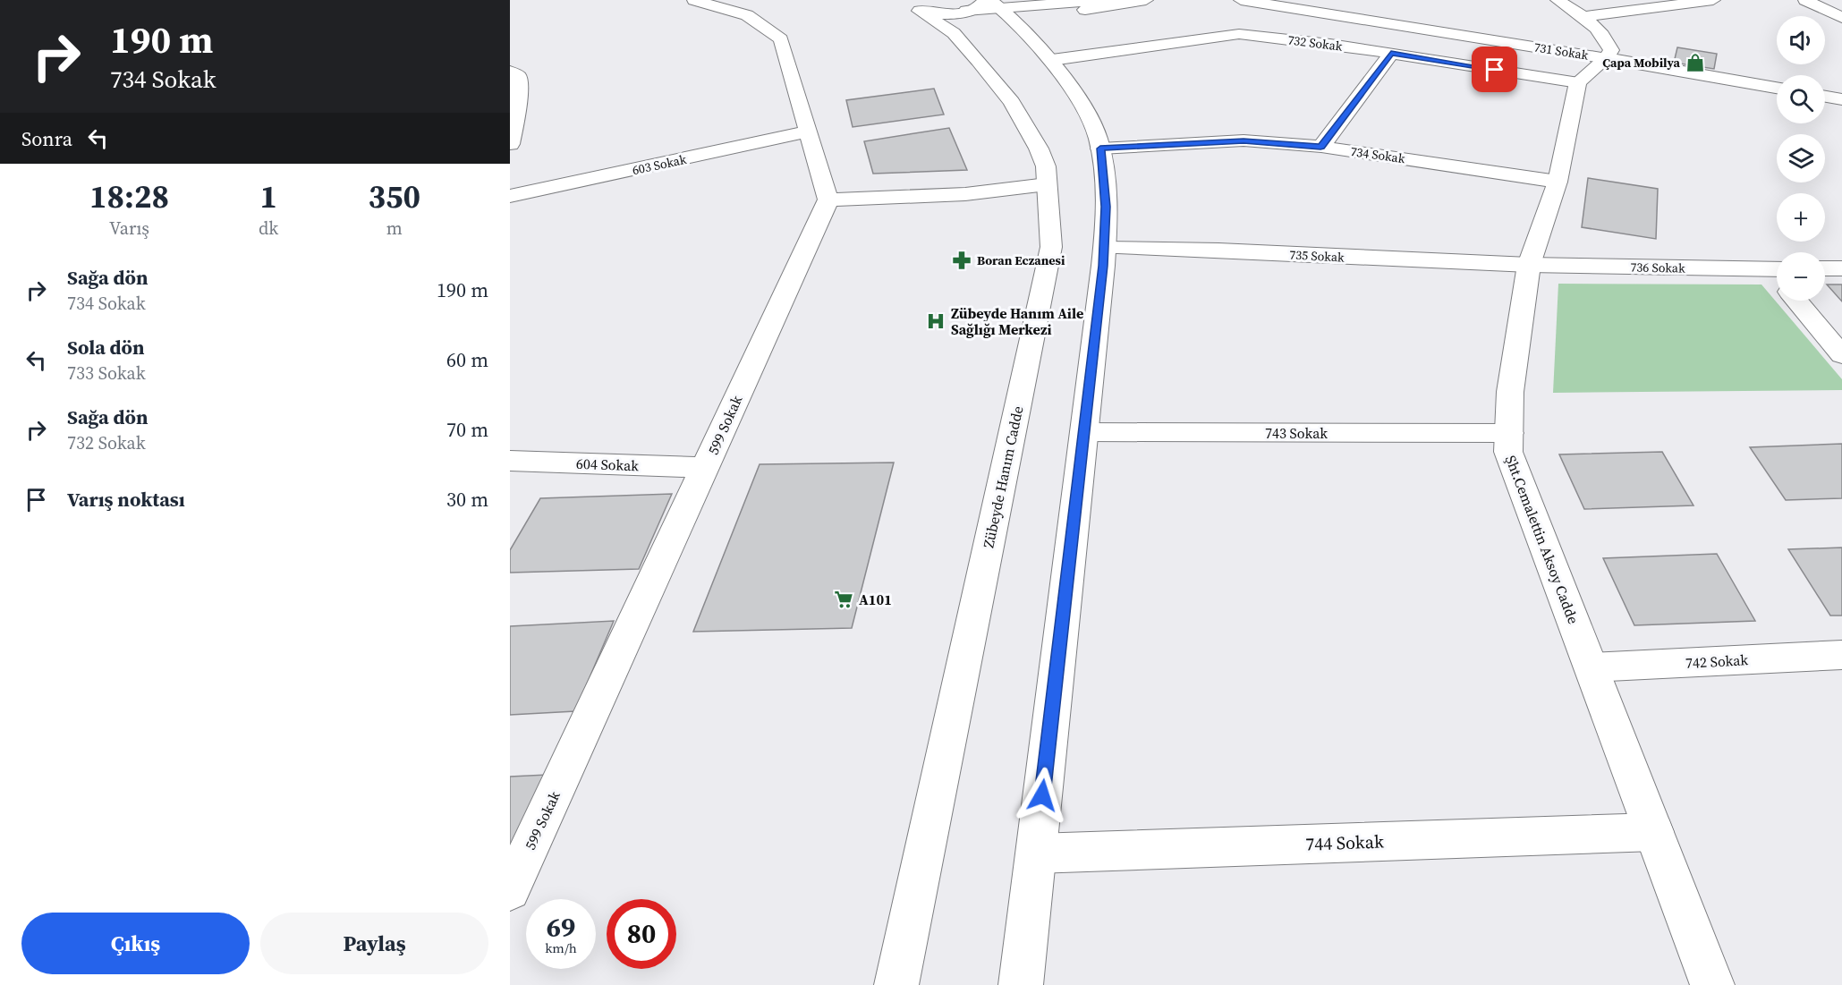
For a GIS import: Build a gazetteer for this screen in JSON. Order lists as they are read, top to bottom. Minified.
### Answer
{"streets":{"main road":["732 Sokak","731 Sokak","734 Sokak","603 Sokak","735 Sokak","736 Sokak","599 Sokak","743 Sokak","604 Sokak","Zübeyde Hanım Cadde","Şht.Cemalettin Aksoy Cadde","742 Sokak","744 Sokak"]},"crossings":[["732 Sokak","Şht.Cemalettin Aksoy Cadde"],["734 Sokak","Şht.Cemalettin Aksoy Cadde"],["735 Sokak","736 Sokak"],["735 Sokak","Şht.Cemalettin Aksoy Cadde"],["736 Sokak","Şht.Cemalettin Aksoy Cadde"],["599 Sokak","604 Sokak"],["743 Sokak","Şht.Cemalettin Aksoy Cadde"],["Şht.Cemalettin Aksoy Cadde","742 Sokak"],["Şht.Cemalettin Aksoy Cadde","744 Sokak"]],"places":{"shop":["Çapa Mobilya"],"pharmacy":["Boran Eczanesi"],"hospital":["Zübeyde Hanım Aile Sağlığı Merkezi"],"supermarket":["A101"]},"page":{"turn":["190 m","734 Sokak"],"map_buttons":["+","−"],"then":"Sonra","eta":["18:28","Varış","1","dk","350","m"],"list":[{"name":"Sağa dön","note":"734 Sokak","value":"190 m"},{"name":"Sola dön","note":"733 Sokak","value":"60 m"},{"name":"Sağa dön","note":"732 Sokak","value":"70 m"},{"name":"Varış noktası","value":"30 m"}],"speed":"69 km/h","limit":"80","buttons":["Çıkış","Paylaş"]}}
